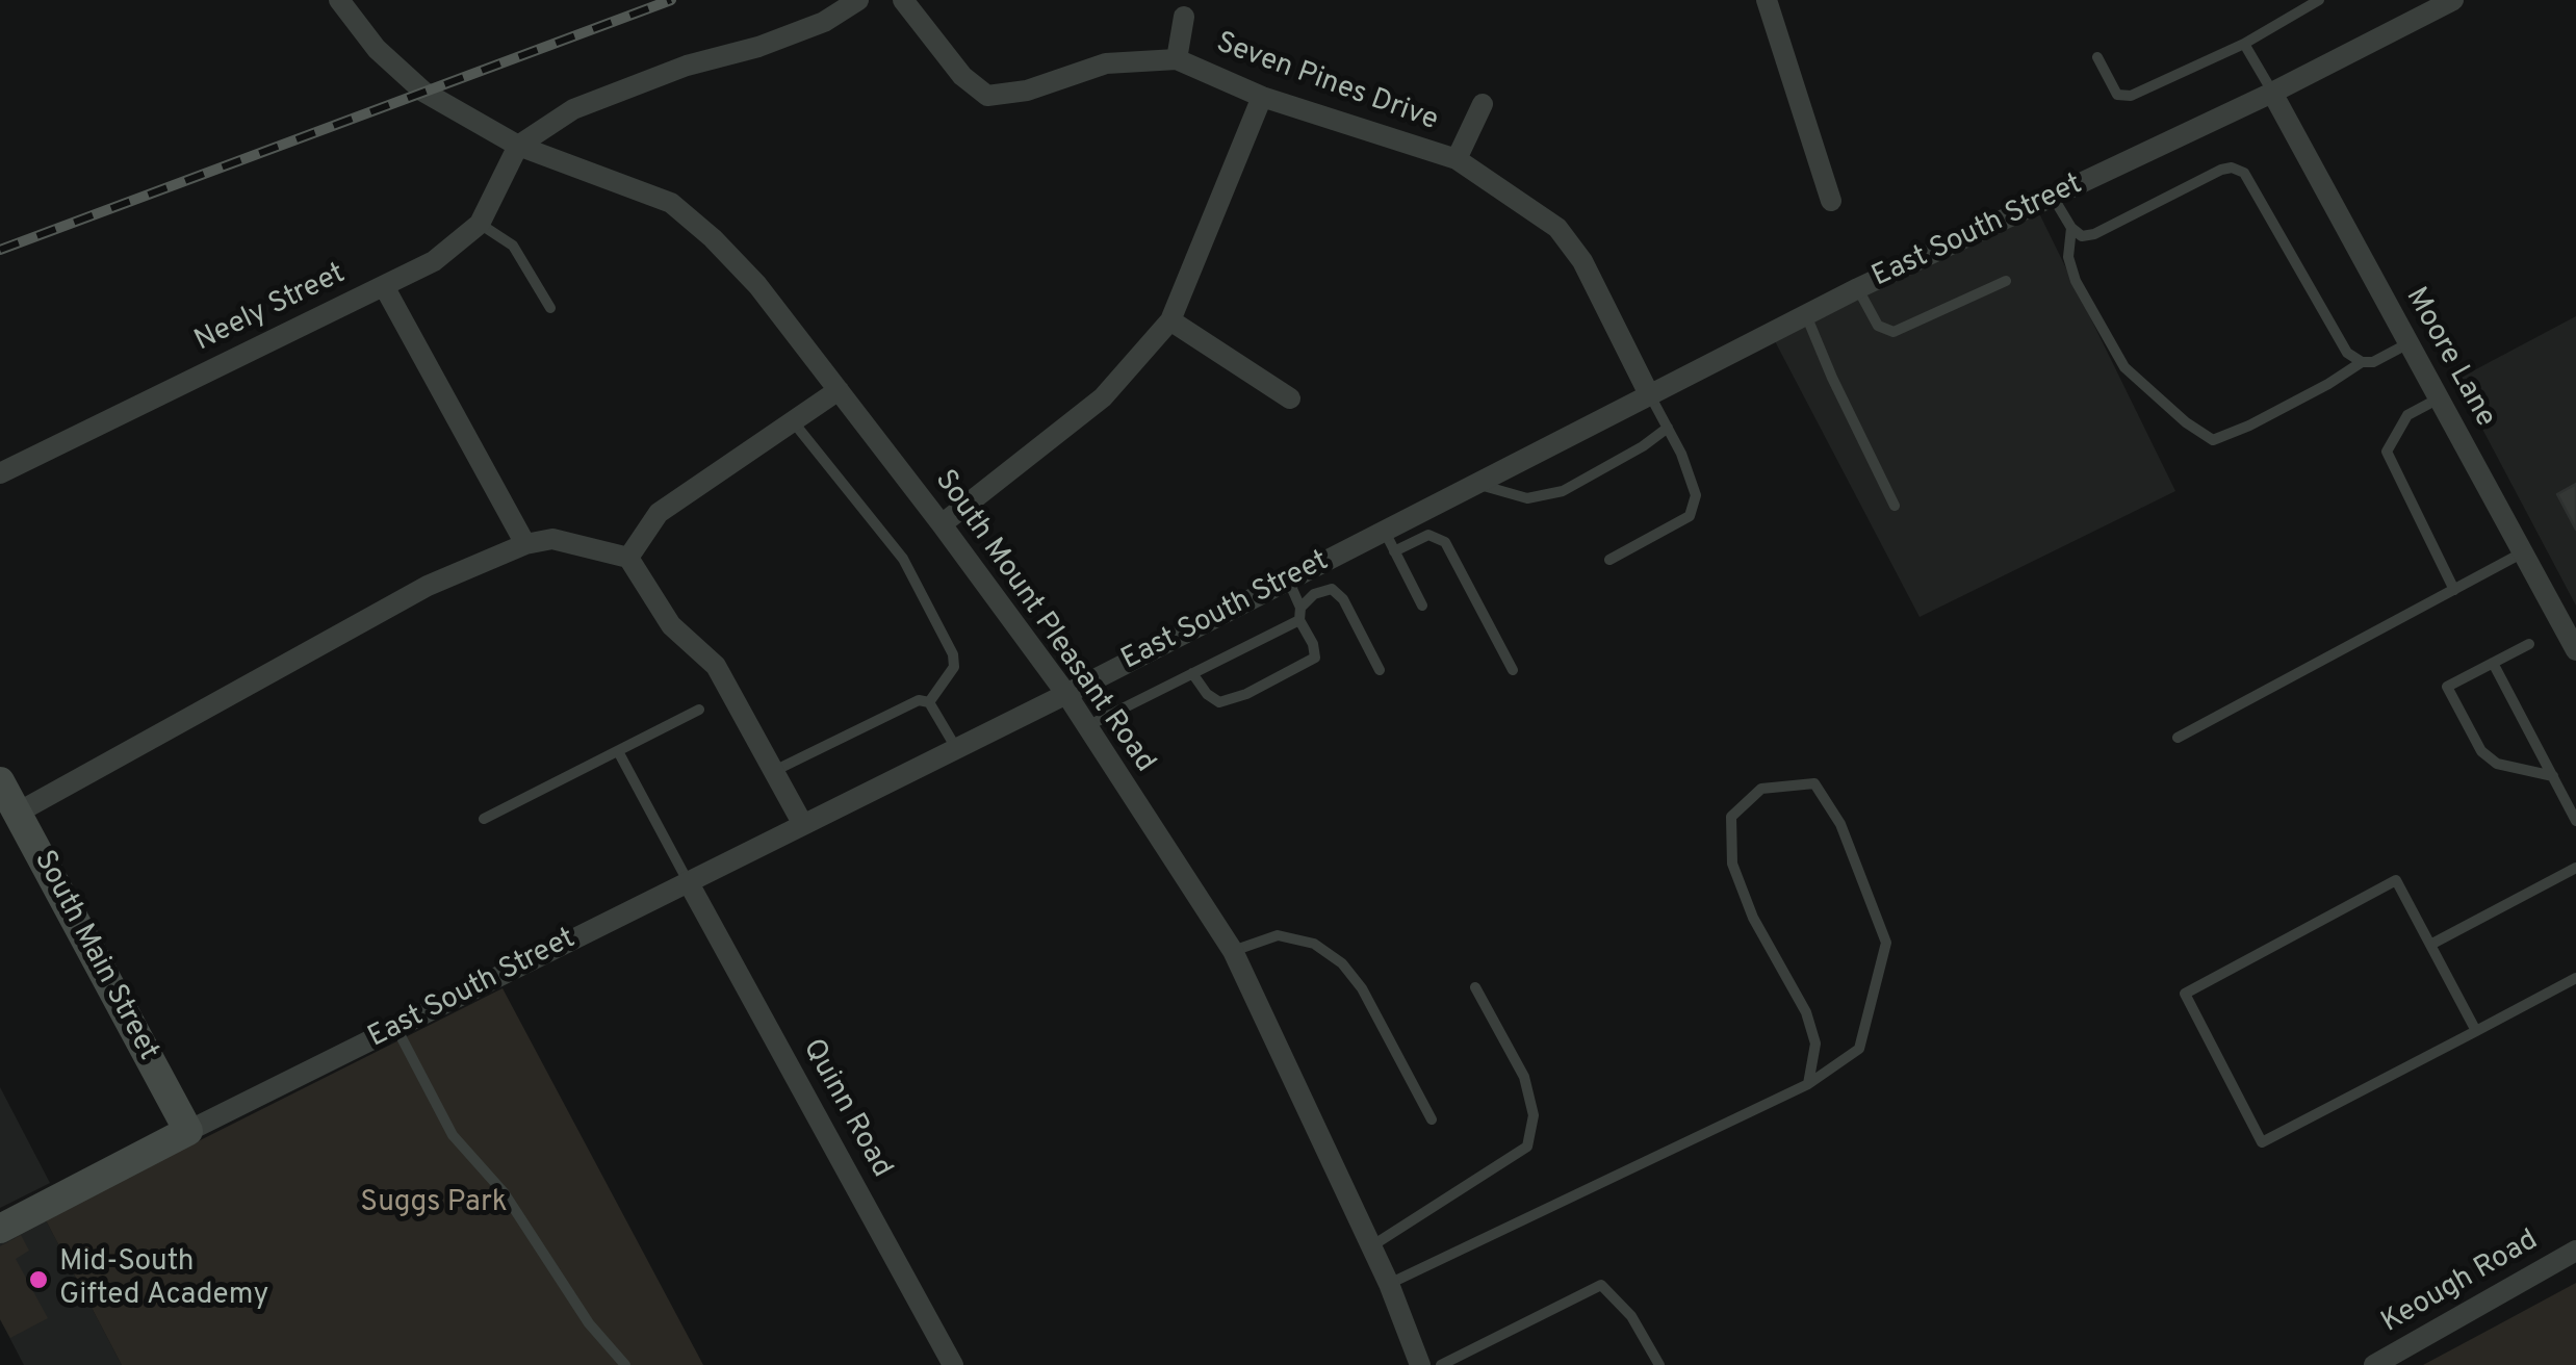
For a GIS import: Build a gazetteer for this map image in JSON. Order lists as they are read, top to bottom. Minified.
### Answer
{"streets":{"street":["Seven Pines Drive","East South Street","Neely Street","Moore Lane","South Mount Pleasant Road","South Main Street","Quinn Road","Keough Road"]},"crossings":[["Seven Pines Drive","East South Street"],["East South Street","Moore Lane"],["East South Street","South Mount Pleasant Road"],["East South Street","South Main Street"],["East South Street","Quinn Road"],["Neely Street","South Mount Pleasant Road"]],"parks":["Suggs Park"],"places":["Mid-South Gifted Academy"]}
